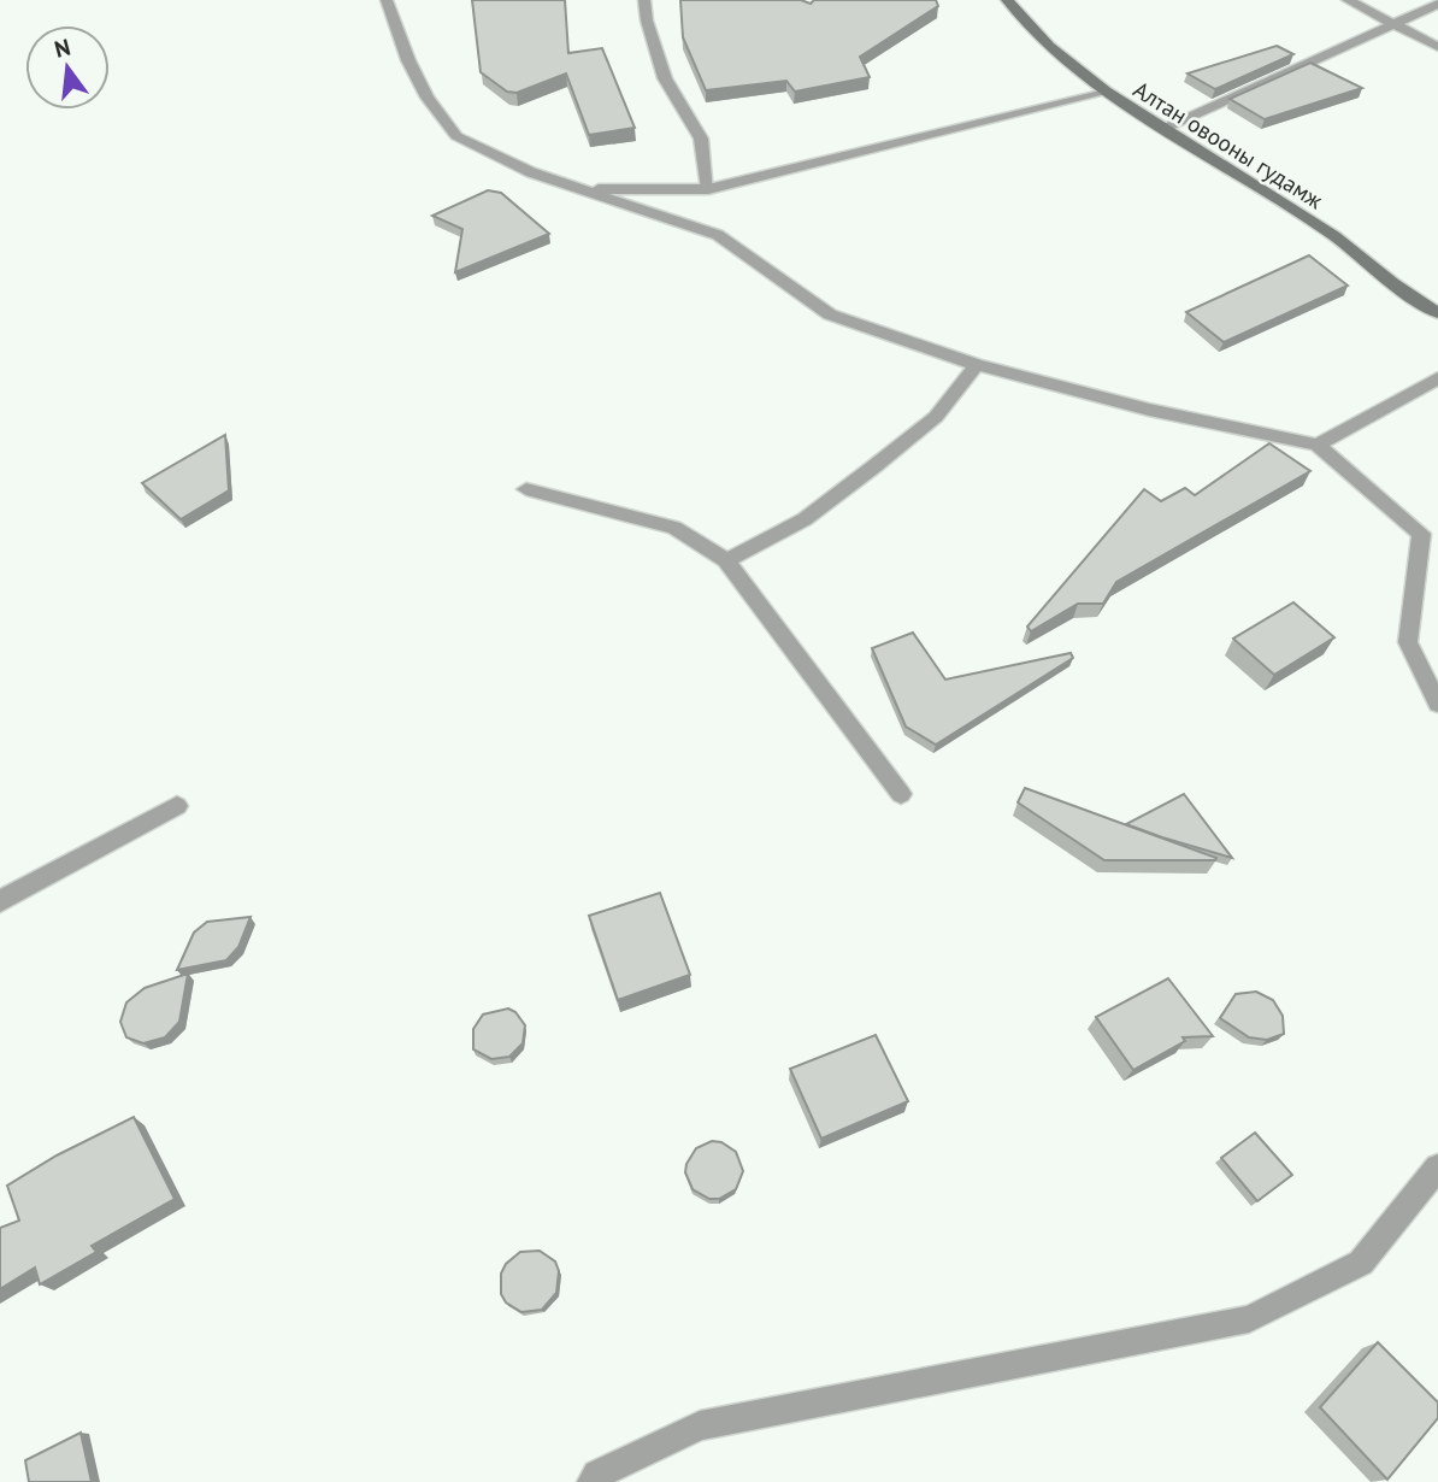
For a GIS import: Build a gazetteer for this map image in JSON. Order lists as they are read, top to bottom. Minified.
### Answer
{"streets":{"main road":["Алтан овооны гудамж"]},"north":"top"}
